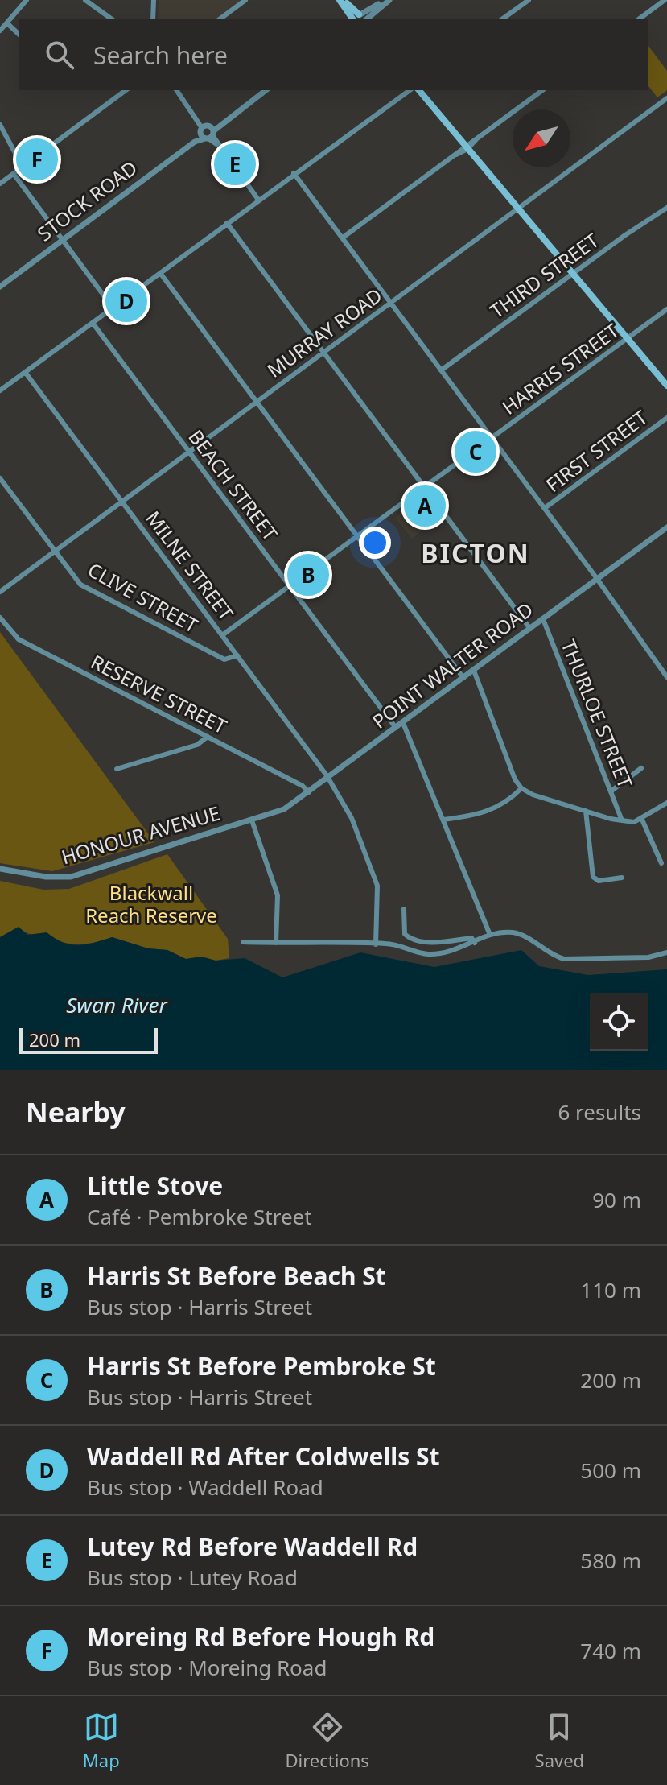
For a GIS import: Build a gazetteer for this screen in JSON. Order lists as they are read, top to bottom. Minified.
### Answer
{"streets":{"street":["STOCK ROAD","THIRD STREET","MURRAY ROAD","HARRIS STREET","FIRST STREET","BEACH STREET","MILNE STREET","CLIVE STREET","POINT WALTER ROAD","RESERVE STREET","THURLOE STREET","HONOUR AVENUE"]},"crossings":[["MURRAY ROAD","BEACH STREET"],["MURRAY ROAD","MILNE STREET"],["MURRAY ROAD","CLIVE STREET"],["HARRIS STREET","BEACH STREET"],["HARRIS STREET","MILNE STREET"],["BEACH STREET","POINT WALTER ROAD"],["MILNE STREET","CLIVE STREET"],["MILNE STREET","POINT WALTER ROAD"],["POINT WALTER ROAD","RESERVE STREET"],["POINT WALTER ROAD","THURLOE STREET"],["POINT WALTER ROAD","HONOUR AVENUE"]],"districts":["BICTON"],"water":["Swan River"],"parks":["Blackwall Reach Reserve"],"scale_bar":"200 m","north":"bottom left","page":{"search":"Search here","pins":["F","E","D","C","A","B"],"scale":"200 m","heading":["Nearby","6 results"],"list":[{"mark":"A","name":"Little Stove","note":"Café · Pembroke Street","value":"90 m"},{"mark":"B","name":"Harris St Before Beach St","note":"Bus stop · Harris Street","value":"110 m"},{"mark":"C","name":"Harris St Before Pembroke St","note":"Bus stop · Harris Street","value":"200 m"},{"mark":"D","name":"Waddell Rd After Coldwells St","note":"Bus stop · Waddell Road","value":"500 m"},{"mark":"E","name":"Lutey Rd Before Waddell Rd","note":"Bus stop · Lutey Road","value":"580 m"},{"mark":"F","name":"Moreing Rd Before Hough Rd","note":"Bus stop · Moreing Road","value":"740 m"}],"nav":["Map","Directions","Saved"]}}
